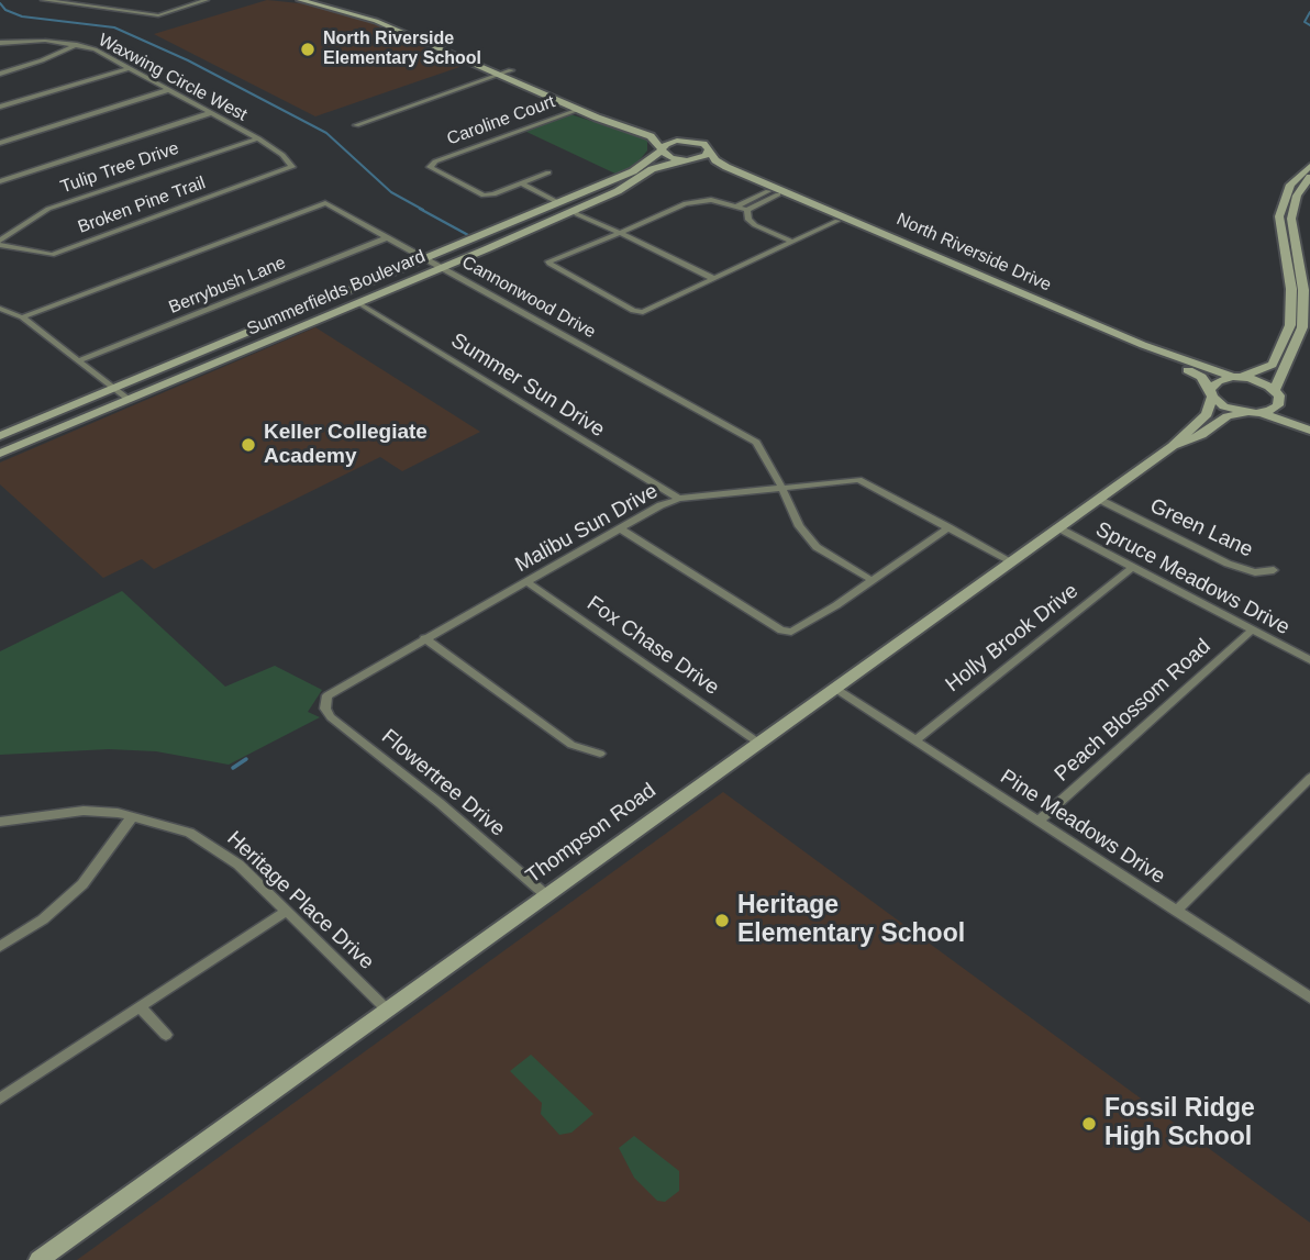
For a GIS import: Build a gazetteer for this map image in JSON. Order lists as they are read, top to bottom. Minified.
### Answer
{"streets":{"street":["Waxwing Circle West","Caroline Court","Tulip Tree Drive","Broken Pine Trail","North Riverside Drive","Berrybush Lane","Summerfields Boulevard","Cannonwood Drive","Summer Sun Drive","Malibu Sun Drive","Green Lane","Spruce Meadows Drive","Holly Brook Drive","Fox Chase Drive","Peach Blossom Road","Flowertree Drive","Pine Meadows Drive","Thompson Road","Heritage Place Drive"]},"crossings":[["Waxwing Circle West","Tulip Tree Drive"],["Waxwing Circle West","Broken Pine Trail"],["Caroline Court","North Riverside Drive"],["Tulip Tree Drive","Broken Pine Trail"],["North Riverside Drive","Summerfields Boulevard"],["North Riverside Drive","Thompson Road"],["Berrybush Lane","Cannonwood Drive"],["Summerfields Boulevard","Cannonwood Drive"],["Summerfields Boulevard","Summer Sun Drive"],["Cannonwood Drive","Malibu Sun Drive"],["Summer Sun Drive","Malibu Sun Drive"],["Malibu Sun Drive","Fox Chase Drive"],["Malibu Sun Drive","Flowertree Drive"],["Malibu Sun Drive","Thompson Road"],["Green Lane","Thompson Road"],["Spruce Meadows Drive","Holly Brook Drive"],["Spruce Meadows Drive","Peach Blossom Road"],["Spruce Meadows Drive","Thompson Road"],["Holly Brook Drive","Pine Meadows Drive"],["Fox Chase Drive","Thompson Road"],["Peach Blossom Road","Pine Meadows Drive"],["Flowertree Drive","Thompson Road"],["Pine Meadows Drive","Thompson Road"],["Thompson Road","Heritage Place Drive"]],"places":["North Riverside Elementary School","Keller Collegiate Academy","Heritage Elementary School","Fossil Ridge High School"]}
